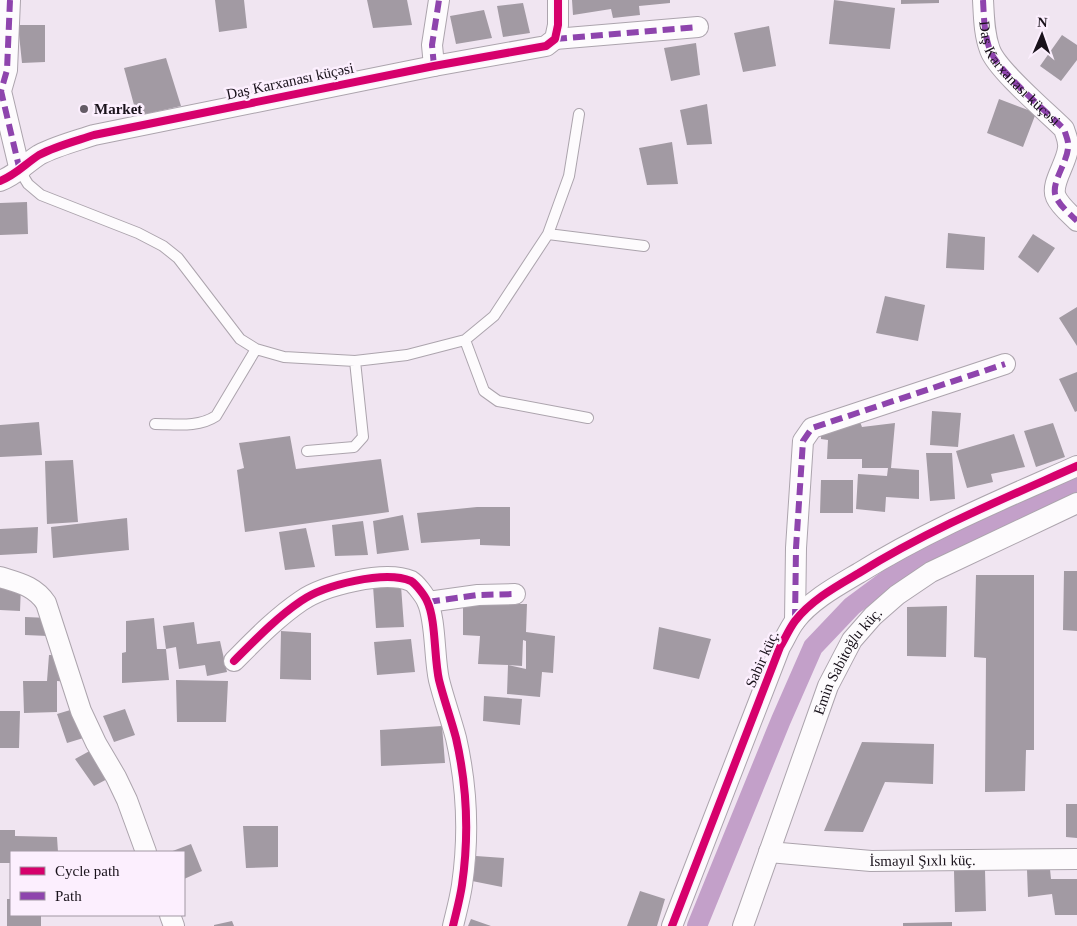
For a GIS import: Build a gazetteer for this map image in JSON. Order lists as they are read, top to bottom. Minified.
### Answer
{"streets":{"street":["Daş Karxanası küçəsi","Sabir küç.","Emin Sabitoğlu küç.","İsmayıl Şıxlı küç."]},"crossings":[["Emin Sabitoğlu küç.","İsmayıl Şıxlı küç."]],"places":["Market"],"legend":["Cycle path","Path"],"north":"top"}
